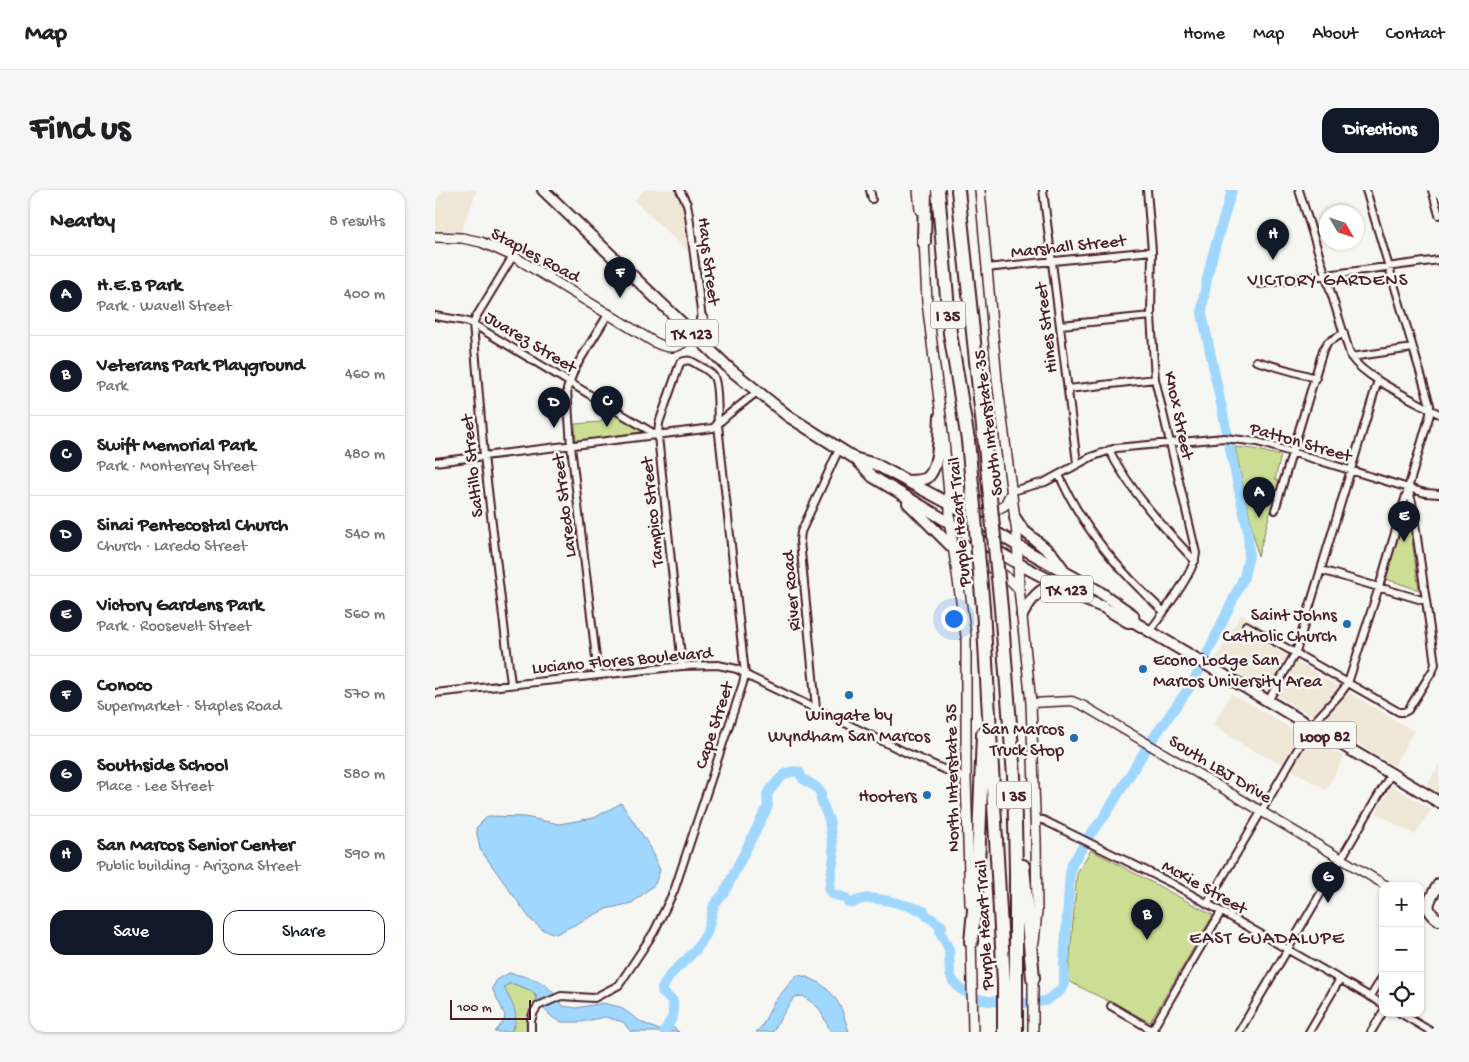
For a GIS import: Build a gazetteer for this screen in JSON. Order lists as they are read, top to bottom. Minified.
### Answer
{"streets":{"highway":["I 35","Purple Heart Trail"],"main road":["Staples Road","TX 123","South Interstate 35","Loop 82","North Interstate 35"],"street":["Marshall Street","Hays Street","Hines Street","Juarez Street","Knox Street","Patton Street","Saltillo Street","Laredo Street","Tampico Street","River Road","Luciano Flores Boulevard","Cape Street","South LBJ Drive","McKie Street"]},"crossings":[["Marshall Street","Hines Street"],["Marshall Street","Knox Street"],["Marshall Street","South Interstate 35"],["Staples Road","Hays Street"],["Staples Road","TX 123"],["Staples Road","Laredo Street"],["Hays Street","TX 123"],["Hines Street","Patton Street"],["TX 123","South Interstate 35"],["TX 123","River Road"],["TX 123","Loop 82"],["TX 123","North Interstate 35"],["Juarez Street","Saltillo Street"],["Juarez Street","Laredo Street"],["Juarez Street","Tampico Street"],["Knox Street","Patton Street"],["South Interstate 35","Patton Street"],["South Interstate 35","Loop 82"],["Saltillo Street","Luciano Flores Boulevard"],["Laredo Street","Luciano Flores Boulevard"],["Tampico Street","Luciano Flores Boulevard"],["Tampico Street","Cape Street"],["River Road","Luciano Flores Boulevard"],["Luciano Flores Boulevard","Cape Street"],["Luciano Flores Boulevard","North Interstate 35"]],"districts":["VICTORY GARDENS","EAST GUADALUPE"],"places":["Saint Johns Catholic Church","Econo Lodge San Marcos University Area","Wingate by Wyndham San Marcos","San Marcos Truck Stop","Hooters"],"scale_bar":"100 m","north":"bottom right","page":{"header":"Map","nav":["Home","Map","About","Contact"],"buttons":["Directions",["Save","Share"]],"title":"Find us","heading":["Nearby","8 results"],"pins":["H","F","C","D","A","E","G","B"],"list":[{"mark":"A","name":"H.E.B Park","note":"Park · Wavell Street","value":"400 m"},{"mark":"B","name":"Veterans Park Playground","note":"Park","value":"460 m"},{"mark":"C","name":"Swift Memorial Park","note":"Park · Monterrey Street","value":"480 m"},{"mark":"D","name":"Sinai Pentecostal Church","note":"Church · Laredo Street","value":"540 m"},{"mark":"E","name":"Victory Gardens Park","note":"Park · Roosevelt Street","value":"560 m"},{"mark":"F","name":"Conoco","note":"Supermarket · Staples Road","value":"570 m"},{"mark":"G","name":"Southside School","note":"Place · Lee Street","value":"580 m"},{"mark":"H","name":"San Marcos Senior Center","note":"Public building · Arizona Street","value":"590 m"}],"map_buttons":["+","−"],"scale":"100 m"}}
